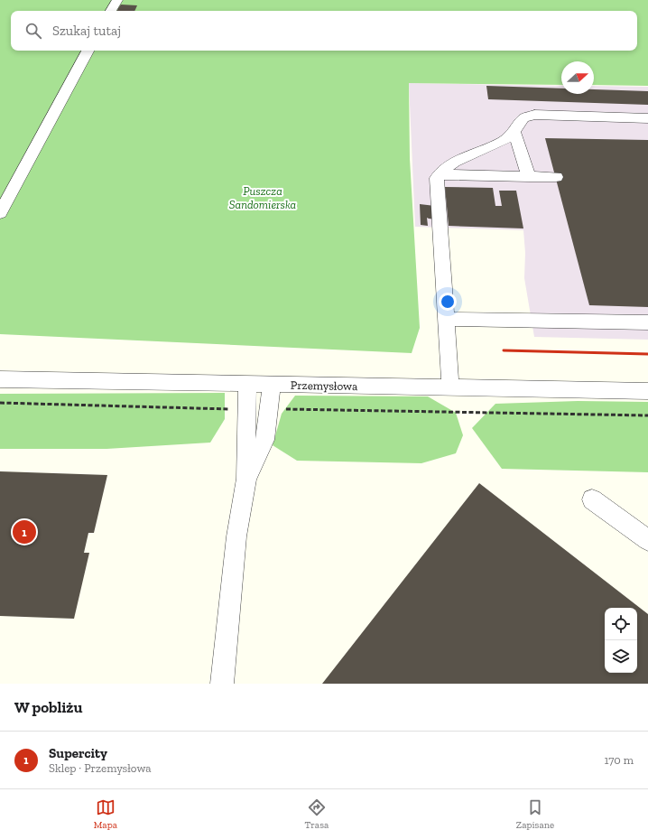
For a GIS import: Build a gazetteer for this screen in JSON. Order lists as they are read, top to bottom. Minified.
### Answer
{"streets":{"street":["Przemysłowa"]},"parks":["Puszcza Sandomierska"],"north":"right","page":{"search":"Szukaj tutaj","pins":"1","heading":"W pobliżu","list":[{"mark":"1","name":"Supercity","note":"Sklep · Przemysłowa","value":"170 m"}],"nav":["Mapa","Trasa","Zapisane"]}}
